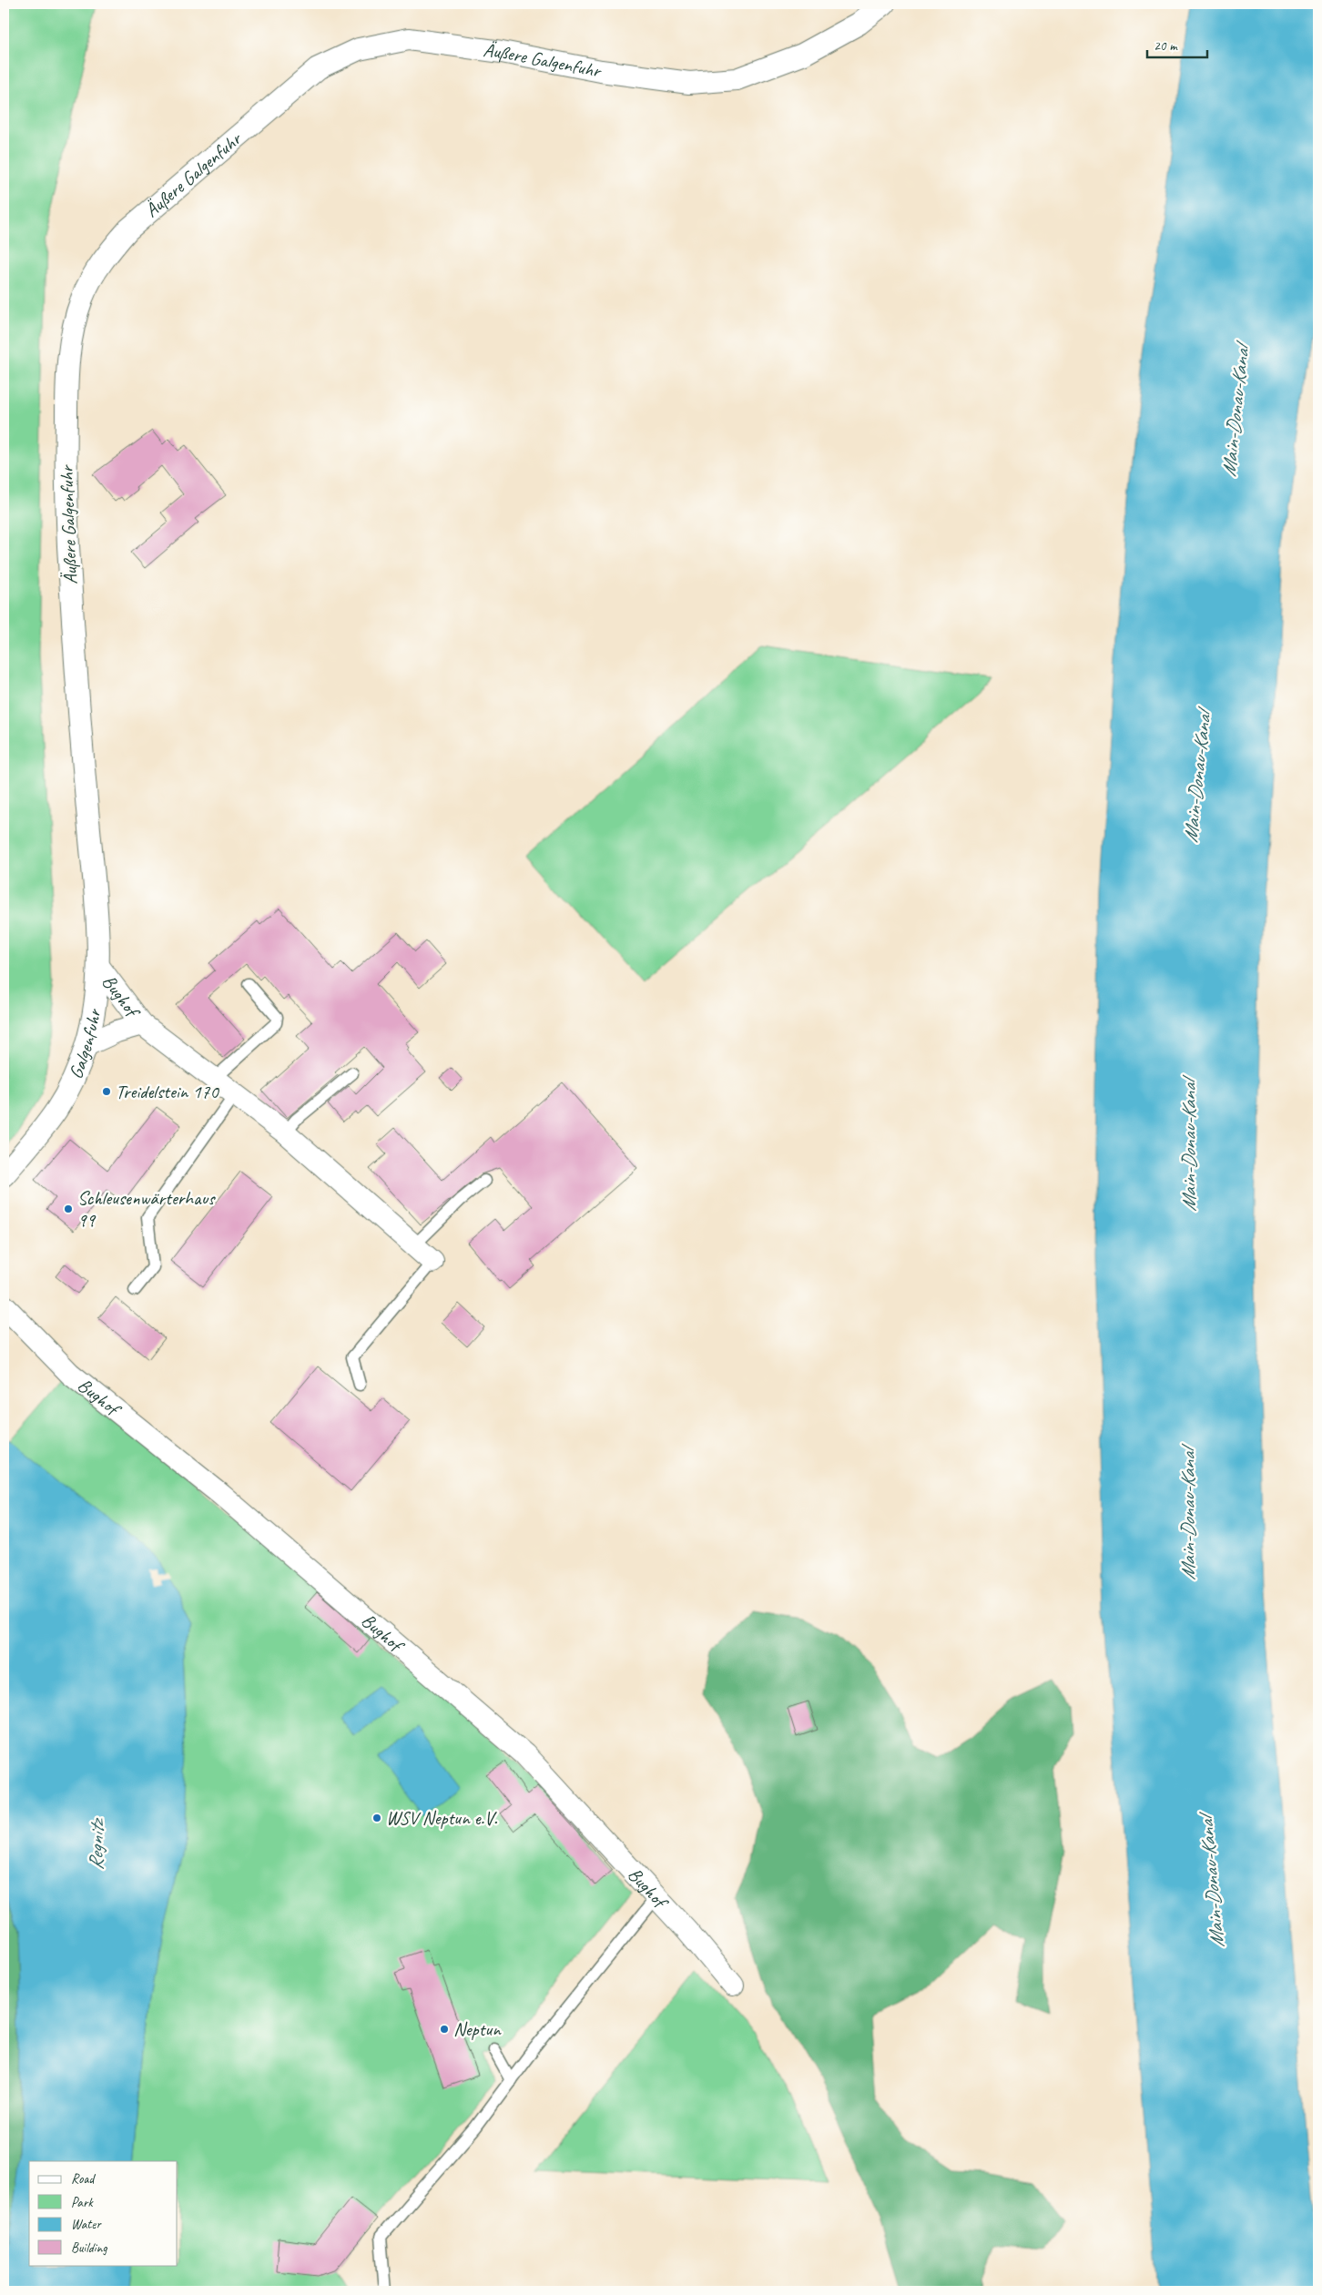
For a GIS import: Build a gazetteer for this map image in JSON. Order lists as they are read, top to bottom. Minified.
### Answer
{"streets":{"street":["Äußere Galgenfuhr","Bughof","Galgenfuhr"]},"crossings":[["Äußere Galgenfuhr","Galgenfuhr"],["Bughof","Galgenfuhr"]],"water":["Main-Donau-Kanal","Regnitz"],"places":["Treidelstein 170","Schleusenwärterhaus 99","WSV Neptun e.V.","Neptun"],"legend":["Road","Park","Water","Building"],"scale_bar":"20 m"}
